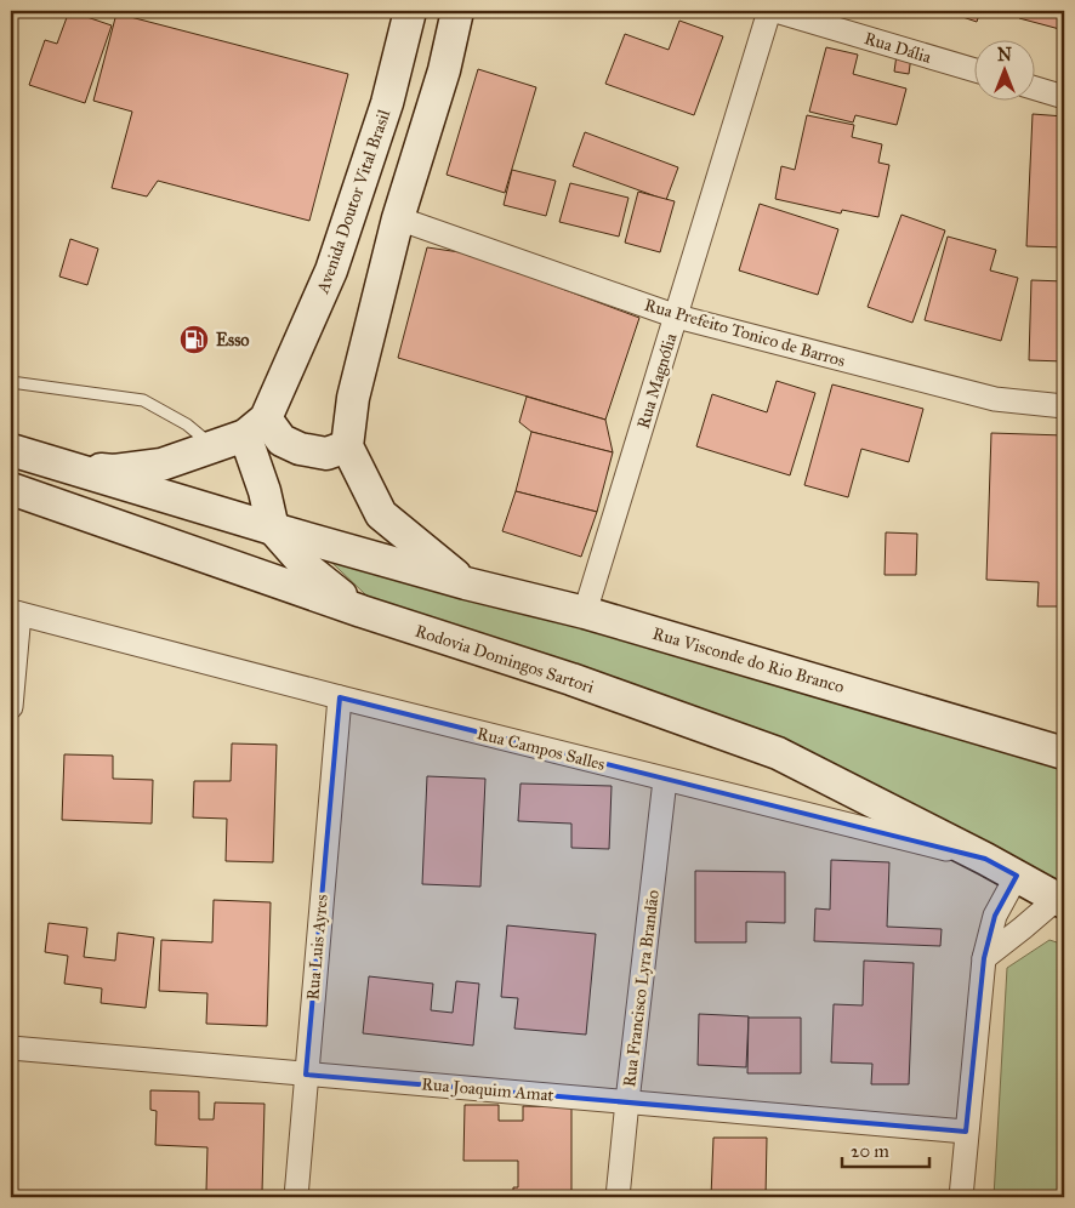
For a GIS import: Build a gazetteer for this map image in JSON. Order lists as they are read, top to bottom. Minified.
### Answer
{"streets":{"main road":["Avenida Doutor Vital Brasil","Rodovia Domingos Sartori","Rua Visconde do Rio Branco","Rua Campos Salles"],"street":["Rua Dália","Rua Prefeito Tonico de Barros","Rua Magnólia","Rua Luis Ayres","Rua Francisco Lyra Brandão","Rua Joaquim Amat"]},"crossings":[["Rua Prefeito Tonico de Barros","Rua Magnólia"],["Rua Magnólia","Rua Visconde do Rio Branco"],["Rodovia Domingos Sartori","Rua Campos Salles"],["Rua Campos Salles","Rua Luis Ayres"],["Rua Campos Salles","Rua Francisco Lyra Brandão"],["Rua Luis Ayres","Rua Joaquim Amat"],["Rua Francisco Lyra Brandão","Rua Joaquim Amat"]],"places":{"fuel station":["Esso"]},"scale_bar":"20 m","north":"top"}
